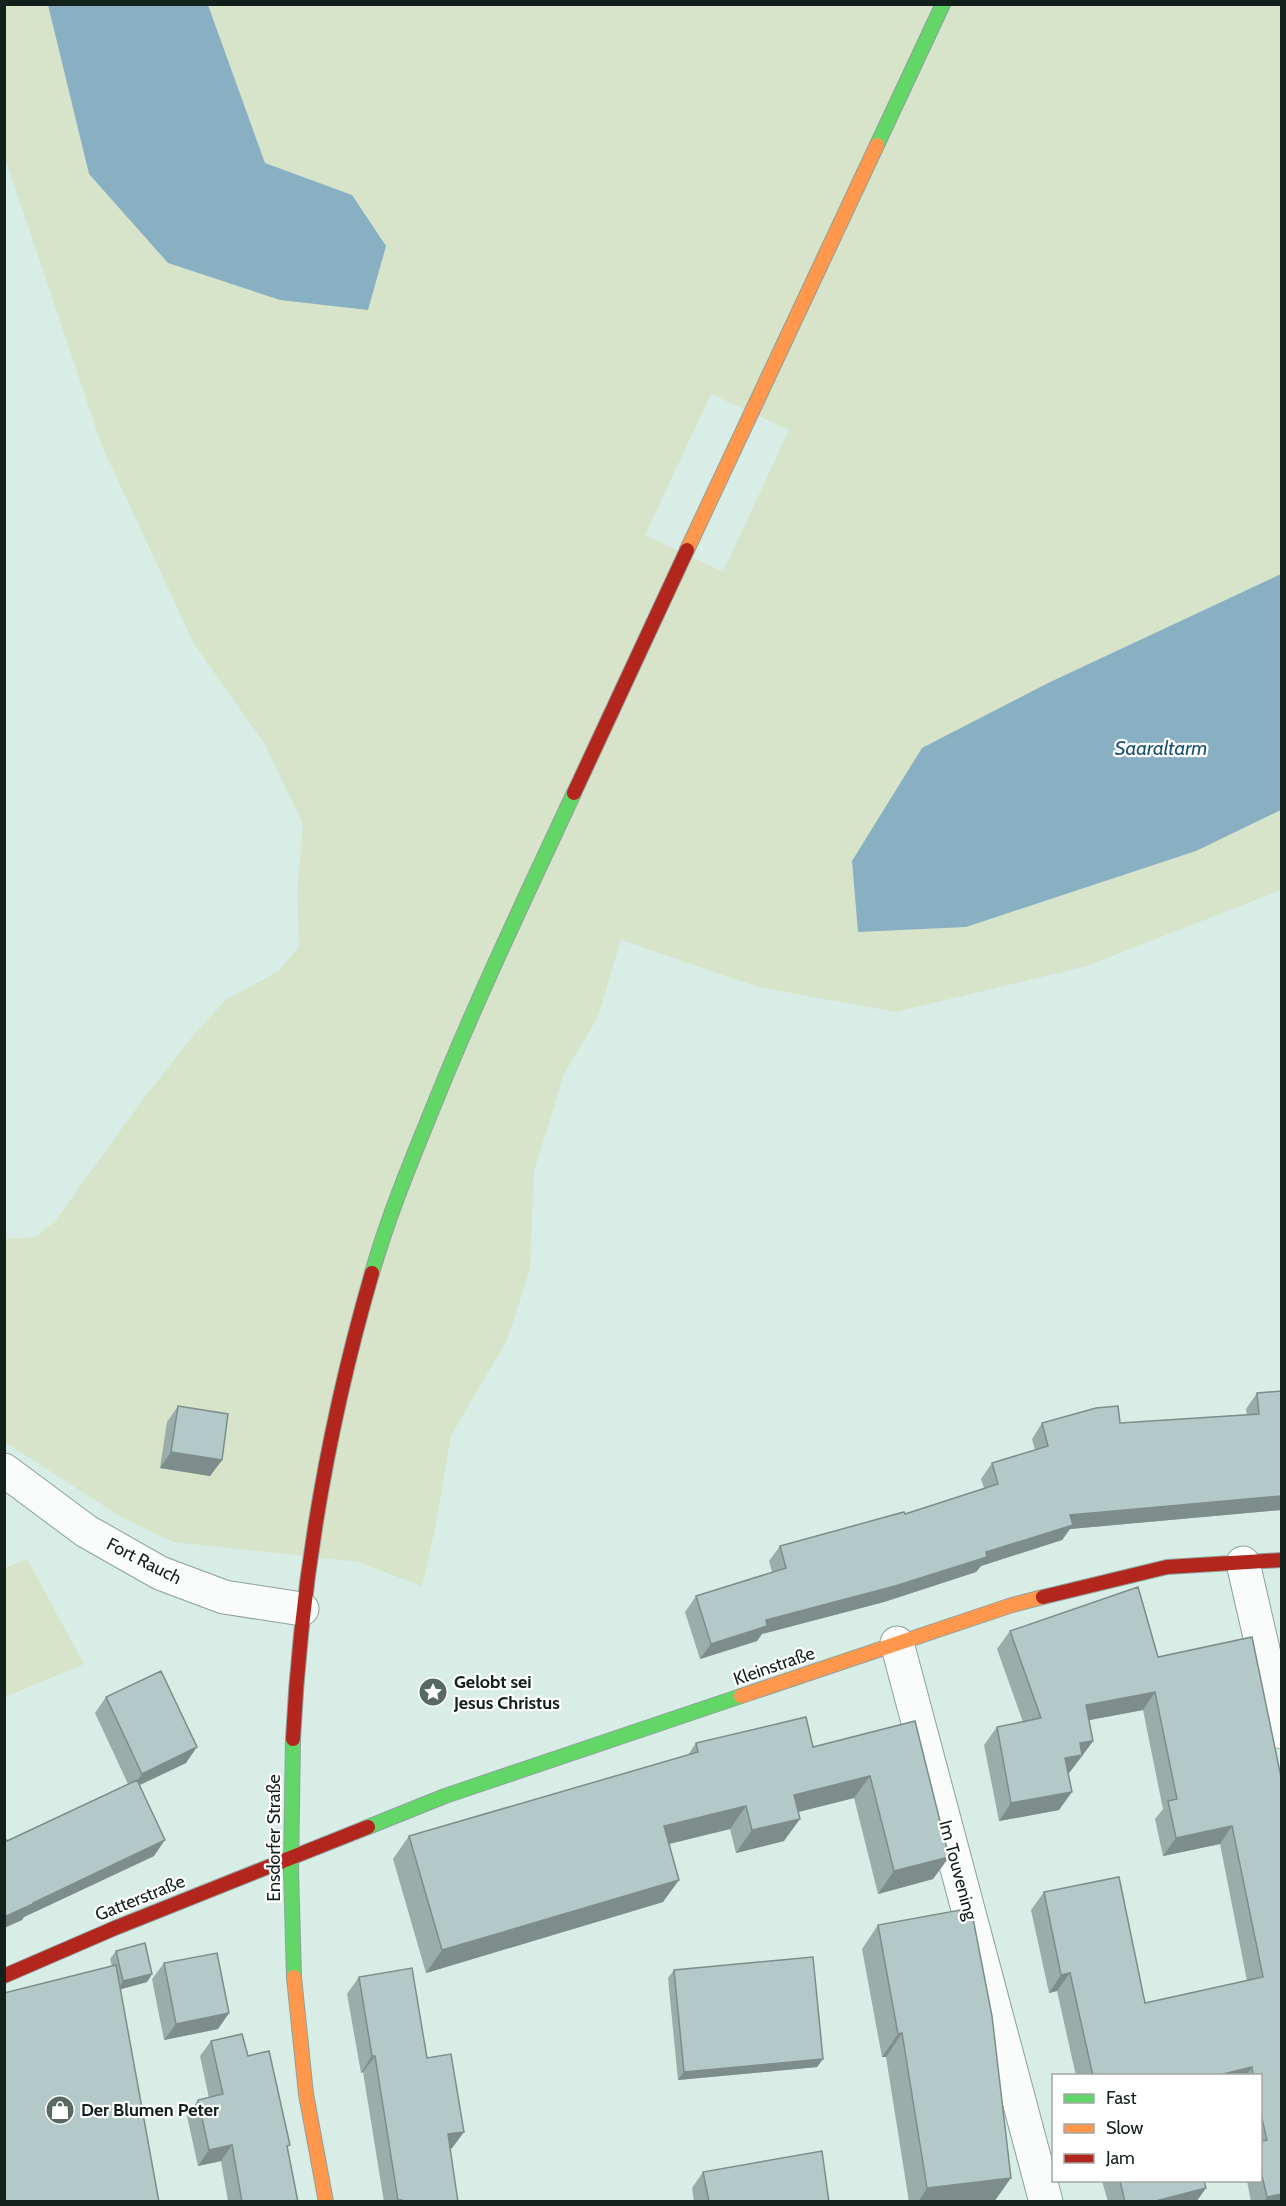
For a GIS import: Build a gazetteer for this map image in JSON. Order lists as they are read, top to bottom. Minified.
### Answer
{"streets":{"main road":["Kleinstraße","Ensdorfer Straße","Gatterstraße"],"street":["Fort Rauch","Im Touvening"]},"crossings":[["Fort Rauch","Ensdorfer Straße"],["Kleinstraße","Ensdorfer Straße"],["Kleinstraße","Im Touvening"],["Kleinstraße","Gatterstraße"],["Ensdorfer Straße","Gatterstraße"]],"water":["Saaraltarm"],"places":{"place":["Gelobt sei Jesus Christus"],"shop":["Der Blumen Peter"]},"legend":["Fast","Slow","Jam"]}
